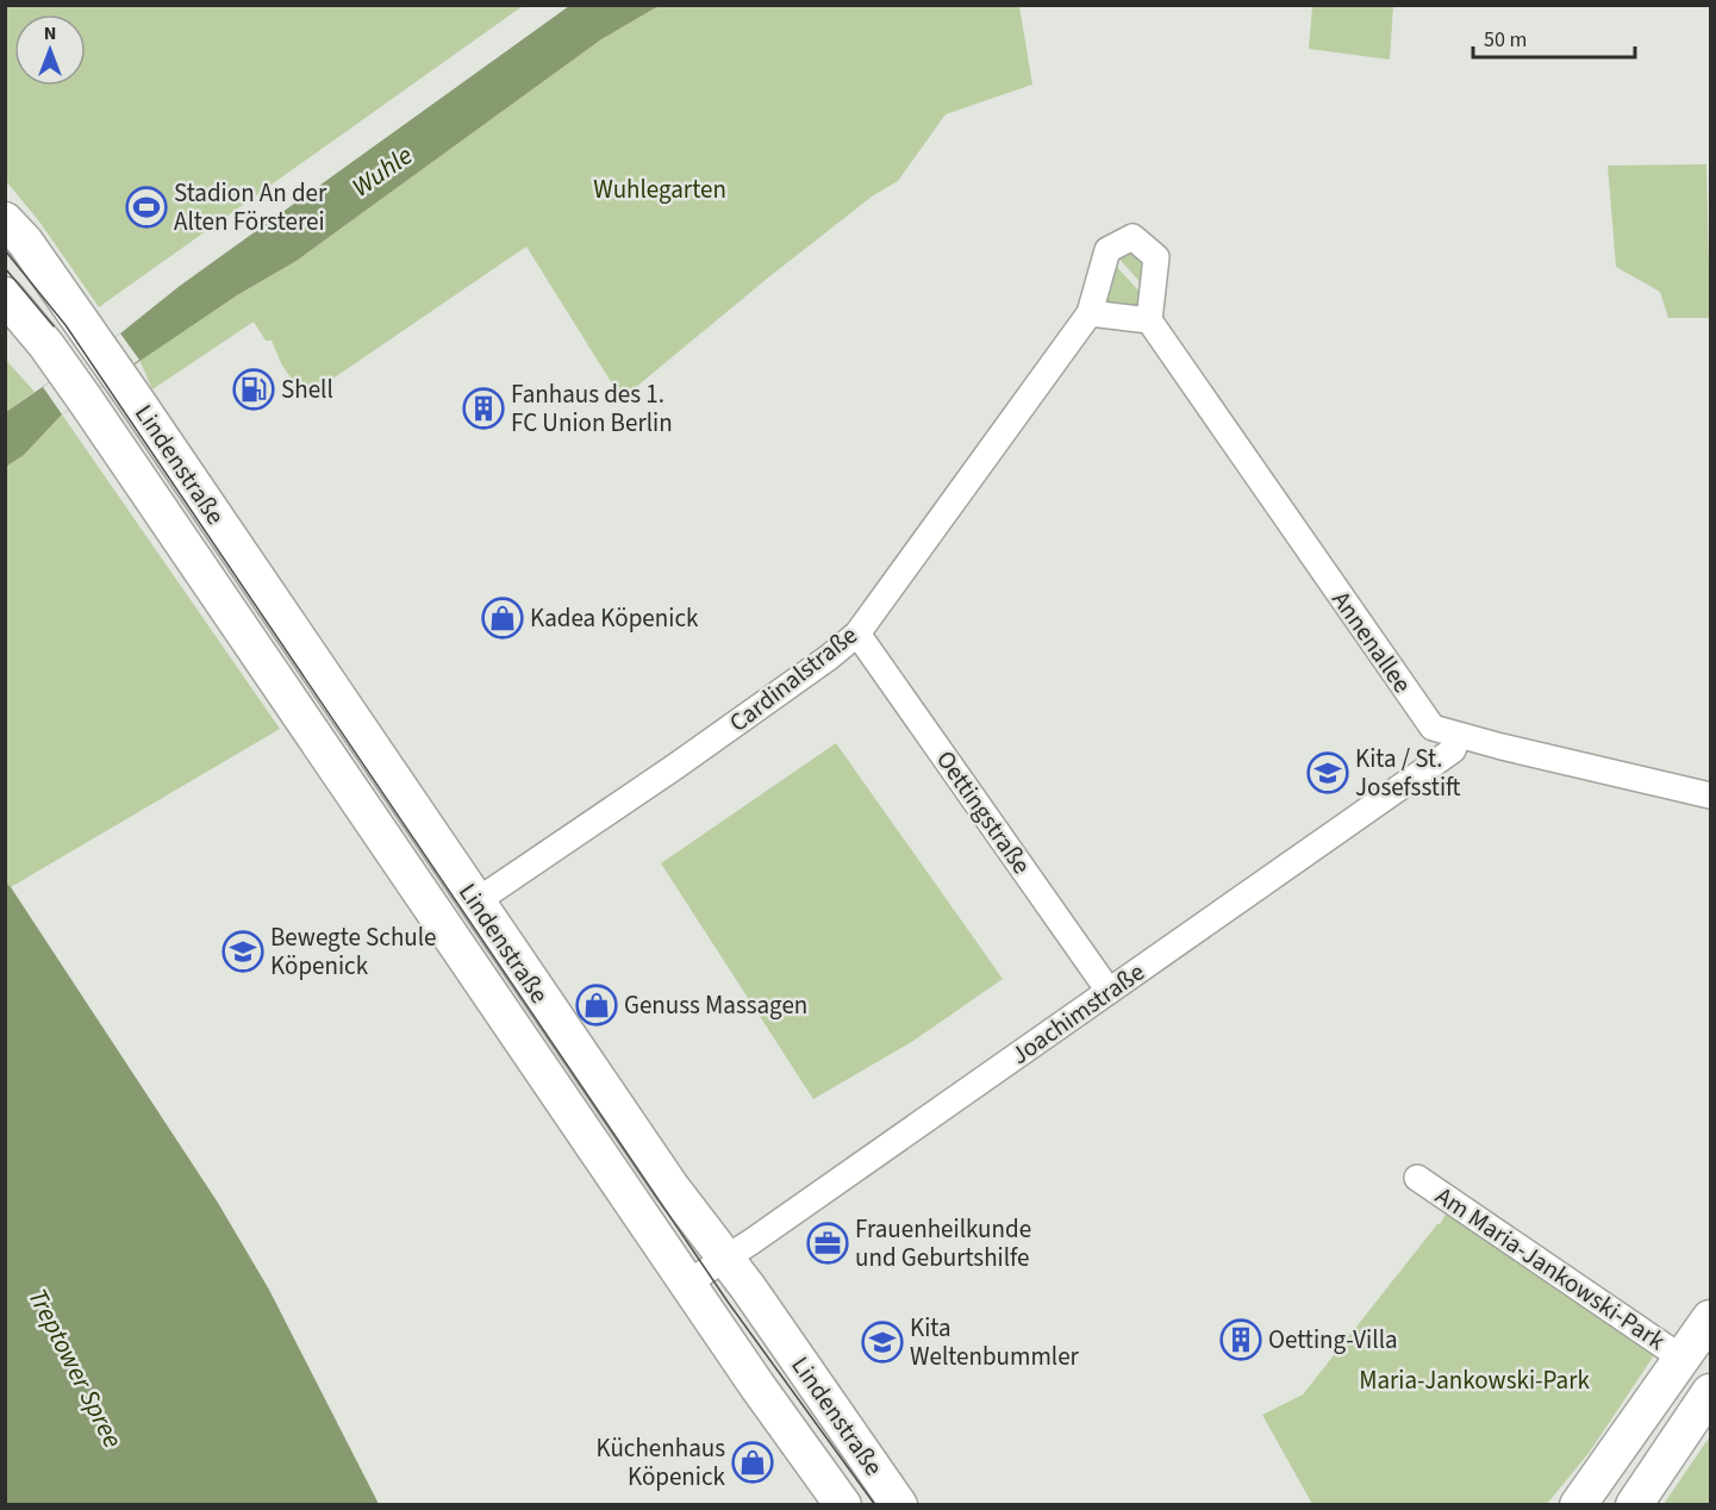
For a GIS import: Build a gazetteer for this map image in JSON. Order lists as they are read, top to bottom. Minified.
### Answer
{"streets":{"main road":["Lindenstraße"],"street":["Annenallee","Cardinalstraße","Oettingstraße","Joachimstraße","Am Maria-Jankowski-Park"]},"crossings":[["Lindenstraße","Cardinalstraße"],["Lindenstraße","Joachimstraße"],["Annenallee","Joachimstraße"],["Cardinalstraße","Oettingstraße"],["Oettingstraße","Joachimstraße"]],"water":["Wuhle","Treptower Spree"],"parks":["Wuhlegarten","Maria-Jankowski-Park"],"places":{"sports":["Stadion An der Alten Försterei"],"fuel station":["Shell"],"building":["Fanhaus des 1. FC Union Berlin","Oetting-Villa"],"shop":["Kadea Köpenick","Genuss Massagen","Küchenhaus Köpenick"],"school or university":["Kita / St. Josefsstift","Bewegte Schule Köpenick","Kita Weltenbummler"],"office":["Frauenheilkunde und Geburtshilfe"]},"scale_bar":"50 m","north":"top"}
